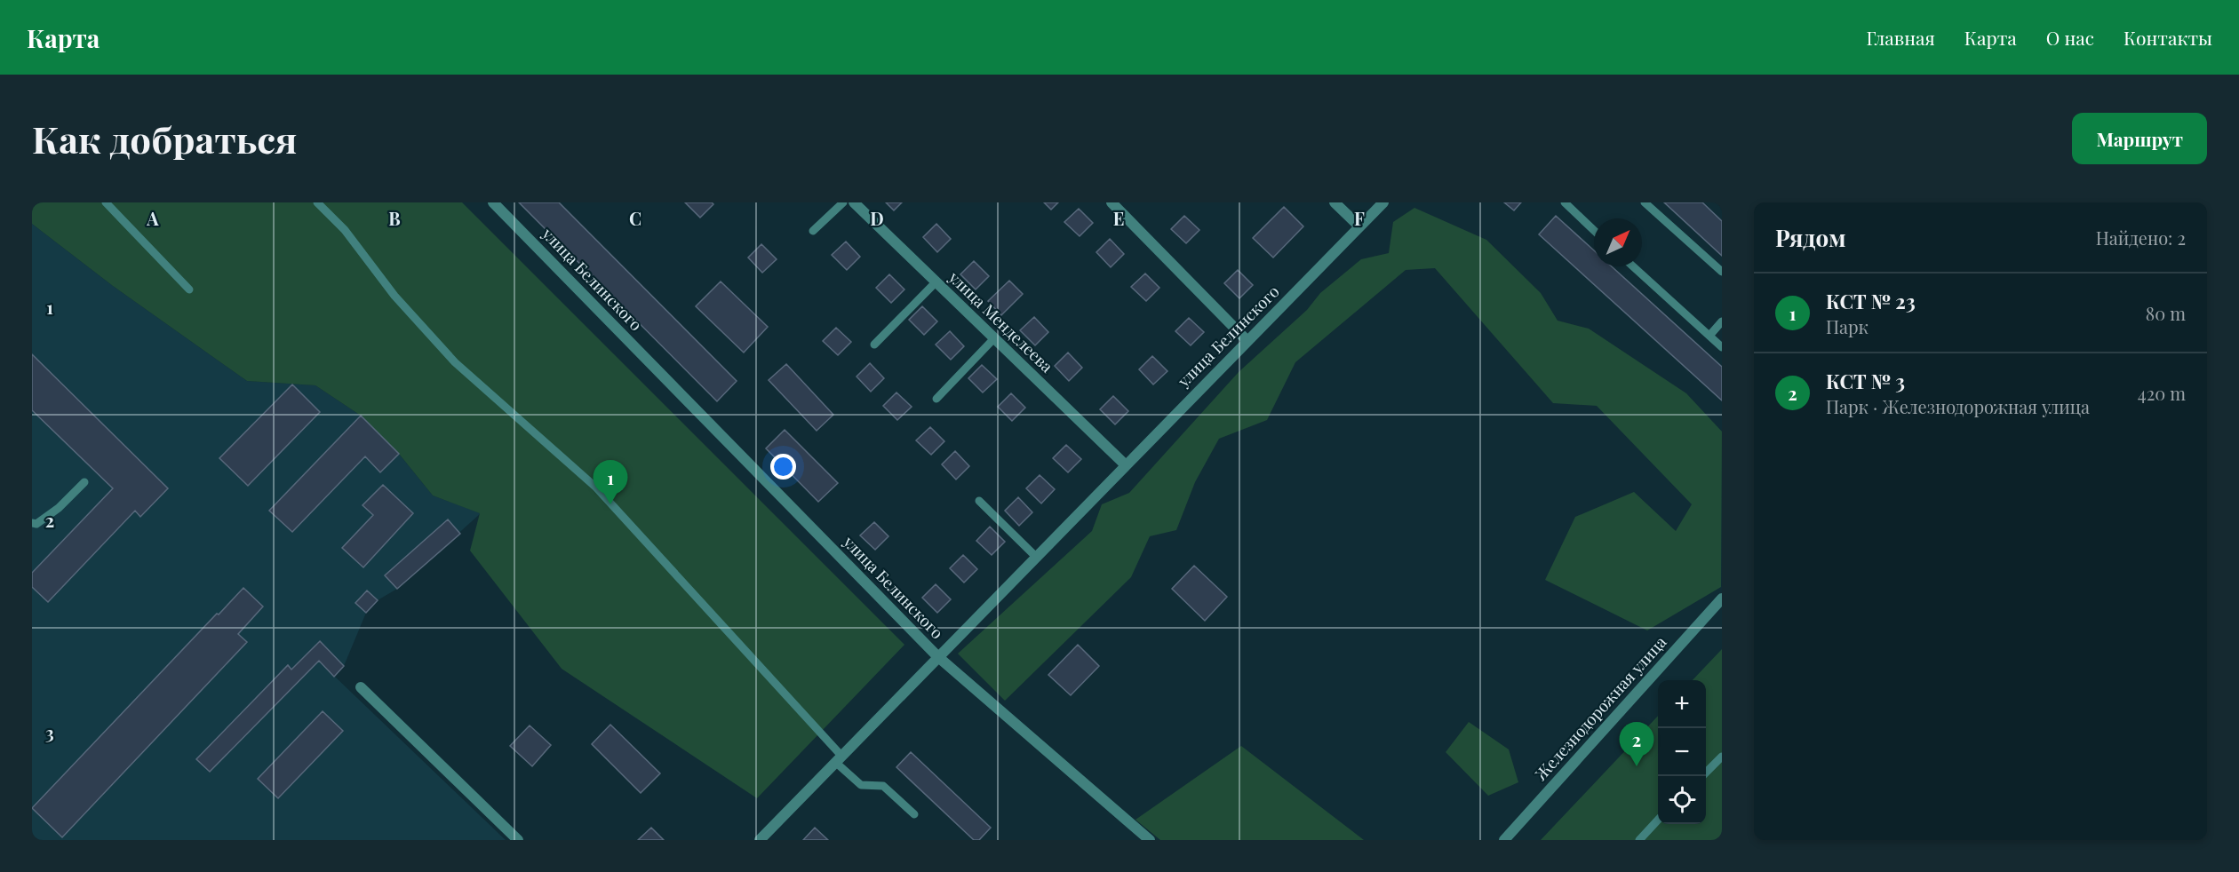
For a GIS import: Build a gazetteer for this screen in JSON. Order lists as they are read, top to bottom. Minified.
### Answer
{"streets":{"street":["улица Белинского","улица Менделеева","Железнодорожная улица"]},"crossings":[["улица Белинского","улица Менделеева"]],"north":"top right","page":{"header":"Карта","nav":["Главная","Карта","О нас","Контакты"],"buttons":"Маршрут","title":"Как добраться","heading":["Рядом","Найдено: 2"],"list":[{"mark":"1","name":"КСТ № 23","note":"Парк","value":"80 m"},{"mark":"2","name":"КСТ № 3","note":"Парк · Железнодорожная улица","value":"420 m"}],"pins":["1","2"],"map_buttons":["+","−"]},"grid":{"columns":["A","B","C","D","E","F"],"rows":["1","2","3"]}}
